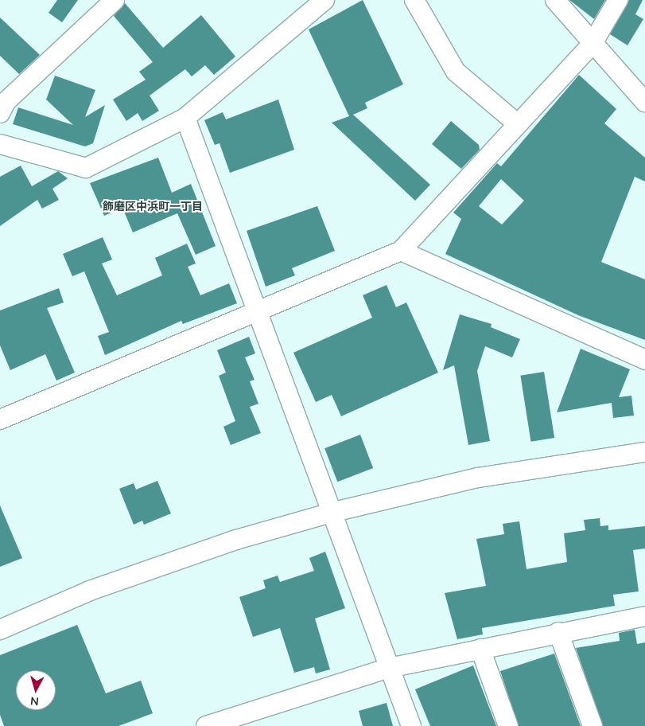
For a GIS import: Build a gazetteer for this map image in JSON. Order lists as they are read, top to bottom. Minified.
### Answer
{"districts":["飾磨区中浜町一丁目"],"north":"bottom"}
